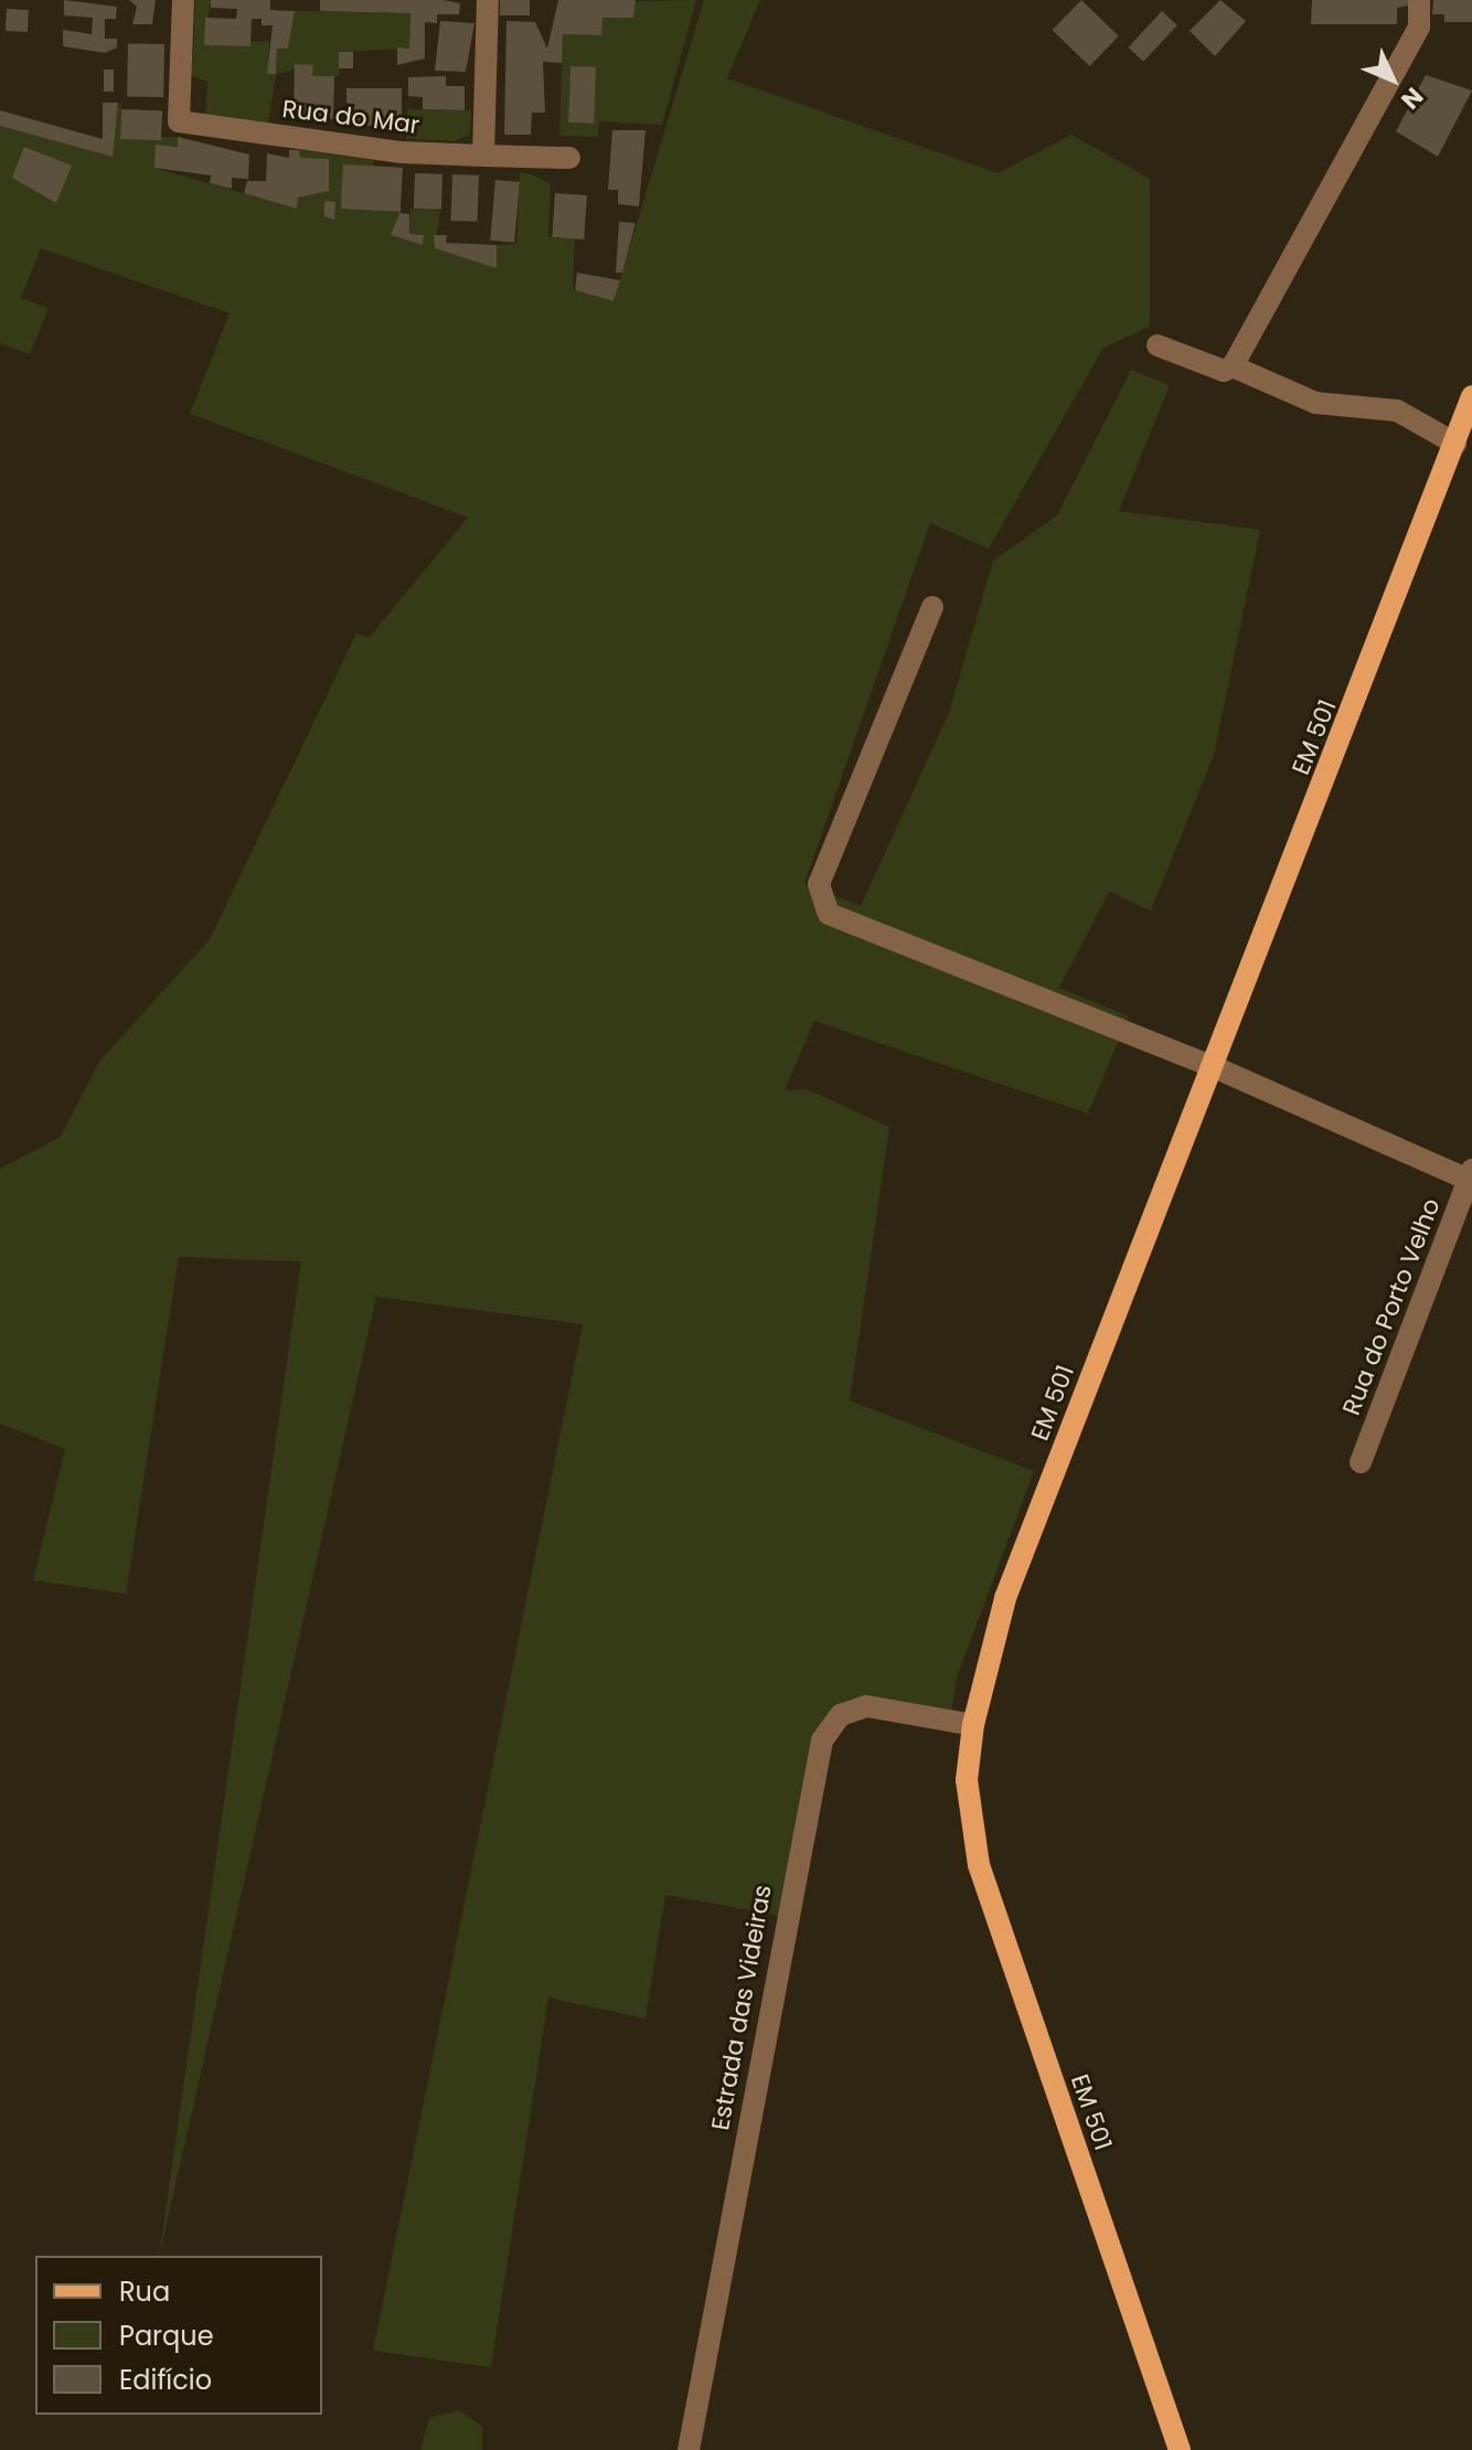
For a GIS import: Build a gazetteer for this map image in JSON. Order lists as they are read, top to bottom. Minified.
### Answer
{"streets":{"main road":["EM 501"],"street":["Rua do Mar","Rua do Porto Velho","Estrada das Videiras"]},"crossings":[["EM 501","Estrada das Videiras"]],"legend":["Rua","Parque","Edifício"],"north":"bottom right"}
